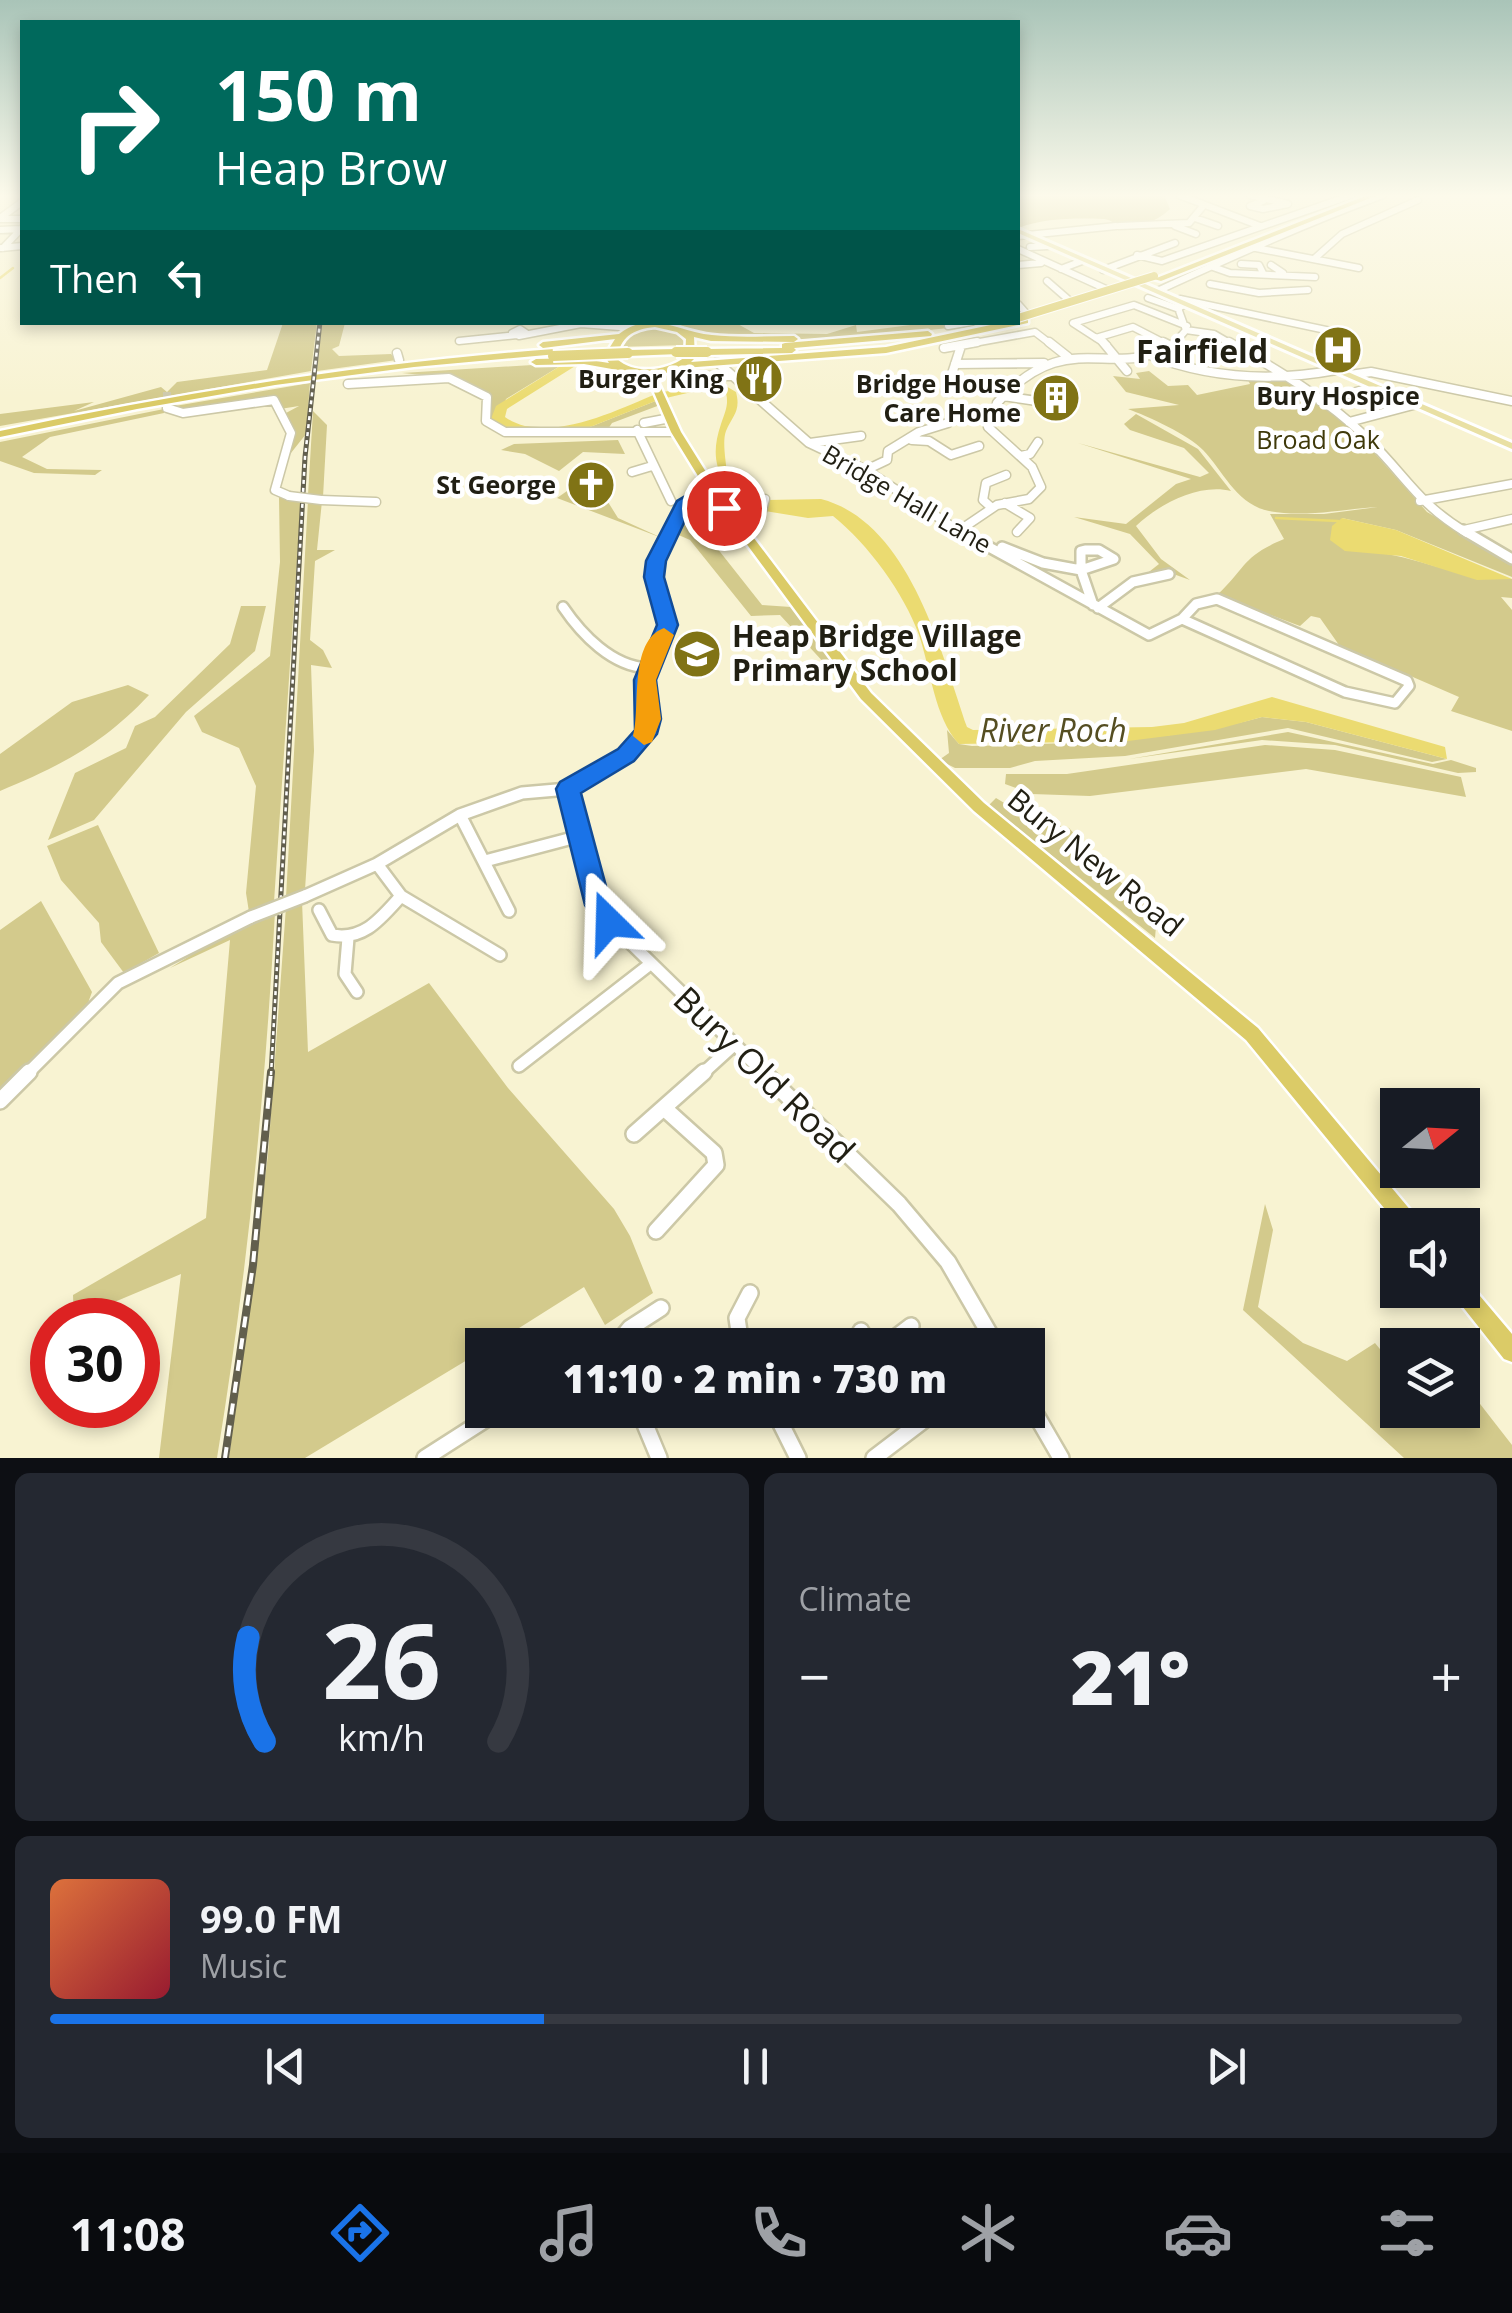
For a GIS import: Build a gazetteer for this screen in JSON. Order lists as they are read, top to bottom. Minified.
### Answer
{"streets":{"highway":["Bury New Road"],"street":["Bridge Hall Lane","Bury Old Road"]},"districts":["Fairfield"],"water":["River Roch"],"parks":["Broad Oak"],"places":{"hospital":["Bury Hospice"],"restaurant":["Burger King"],"building":["Bridge House Care Home"],"church":["St George"],"school or university":["Heap Bridge Village Primary School"]},"north":"right","page":{"turn":["150 m","Heap Brow"],"then":"Then","limit":"30","trip":"11:10 · 2 min · 730 m","tile":"Climate","heat":["−","21°","+"],"song":["99.0 FM","Music"],"tabs":"11:08","gauge":["26","km/h"]}}
